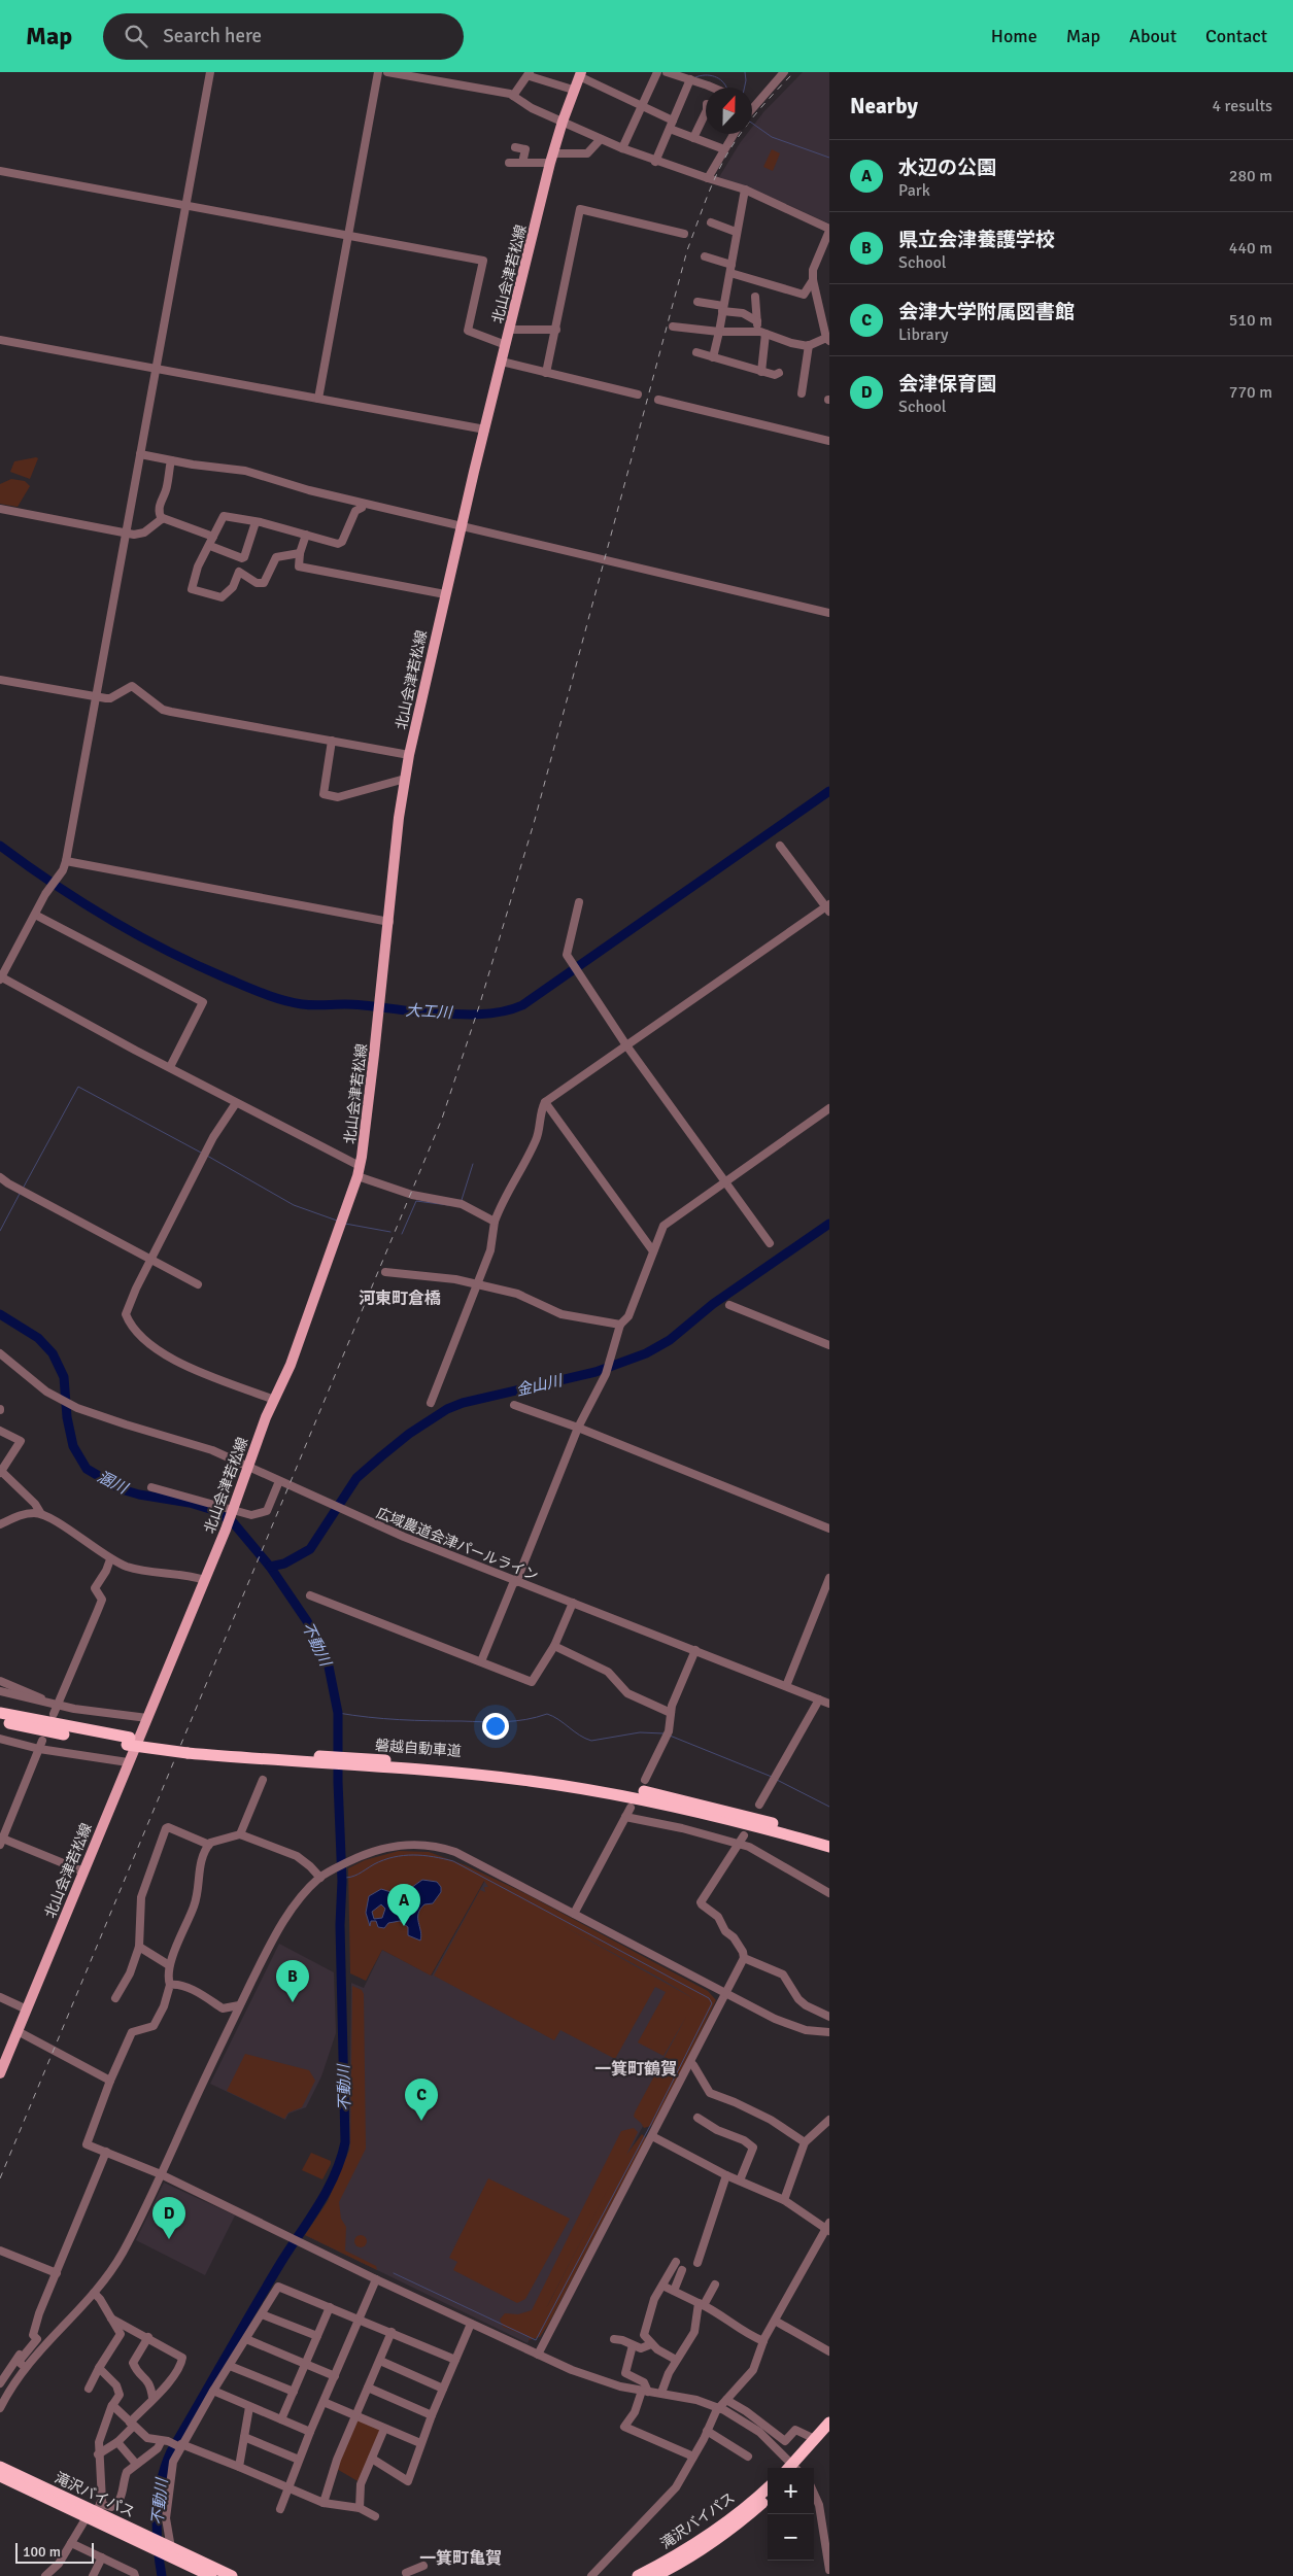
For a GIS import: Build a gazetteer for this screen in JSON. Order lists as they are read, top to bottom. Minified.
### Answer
{"streets":{"highway":["磐越自動車道","滝沢バイパス"],"main road":["北山会津若松線"],"street":["広域農道会津パールライン"]},"crossings":[["北山会津若松線","広域農道会津パールライン"]],"districts":["河東町倉橋","一箕町鶴賀","一箕町亀賀"],"water":["大工川","金山川","溷川","不動川"],"scale_bar":"100 m","north":"top","page":{"header":"Map","search":"Search here","nav":["Home","Map","About","Contact"],"heading":["Nearby","4 results"],"list":[{"mark":"A","name":"水辺の公園","note":"Park","value":"280 m"},{"mark":"B","name":"県立会津養護学校","note":"School","value":"440 m"},{"mark":"C","name":"会津大学附属図書館","note":"Library","value":"510 m"},{"mark":"D","name":"会津保育園","note":"School","value":"770 m"}],"pins":["A","B","C","D"],"map_buttons":["+","−"],"scale":"100 m"}}
